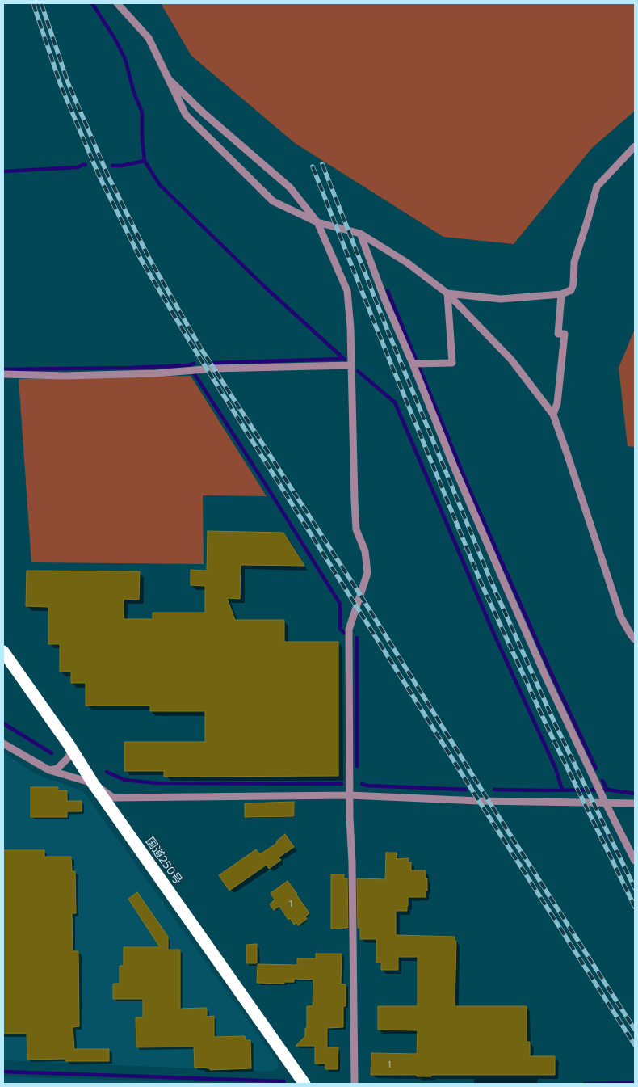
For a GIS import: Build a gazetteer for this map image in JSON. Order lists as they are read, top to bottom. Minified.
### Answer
{"streets":{"highway":["国道250号"]},"house_numbers":["1","1"]}
